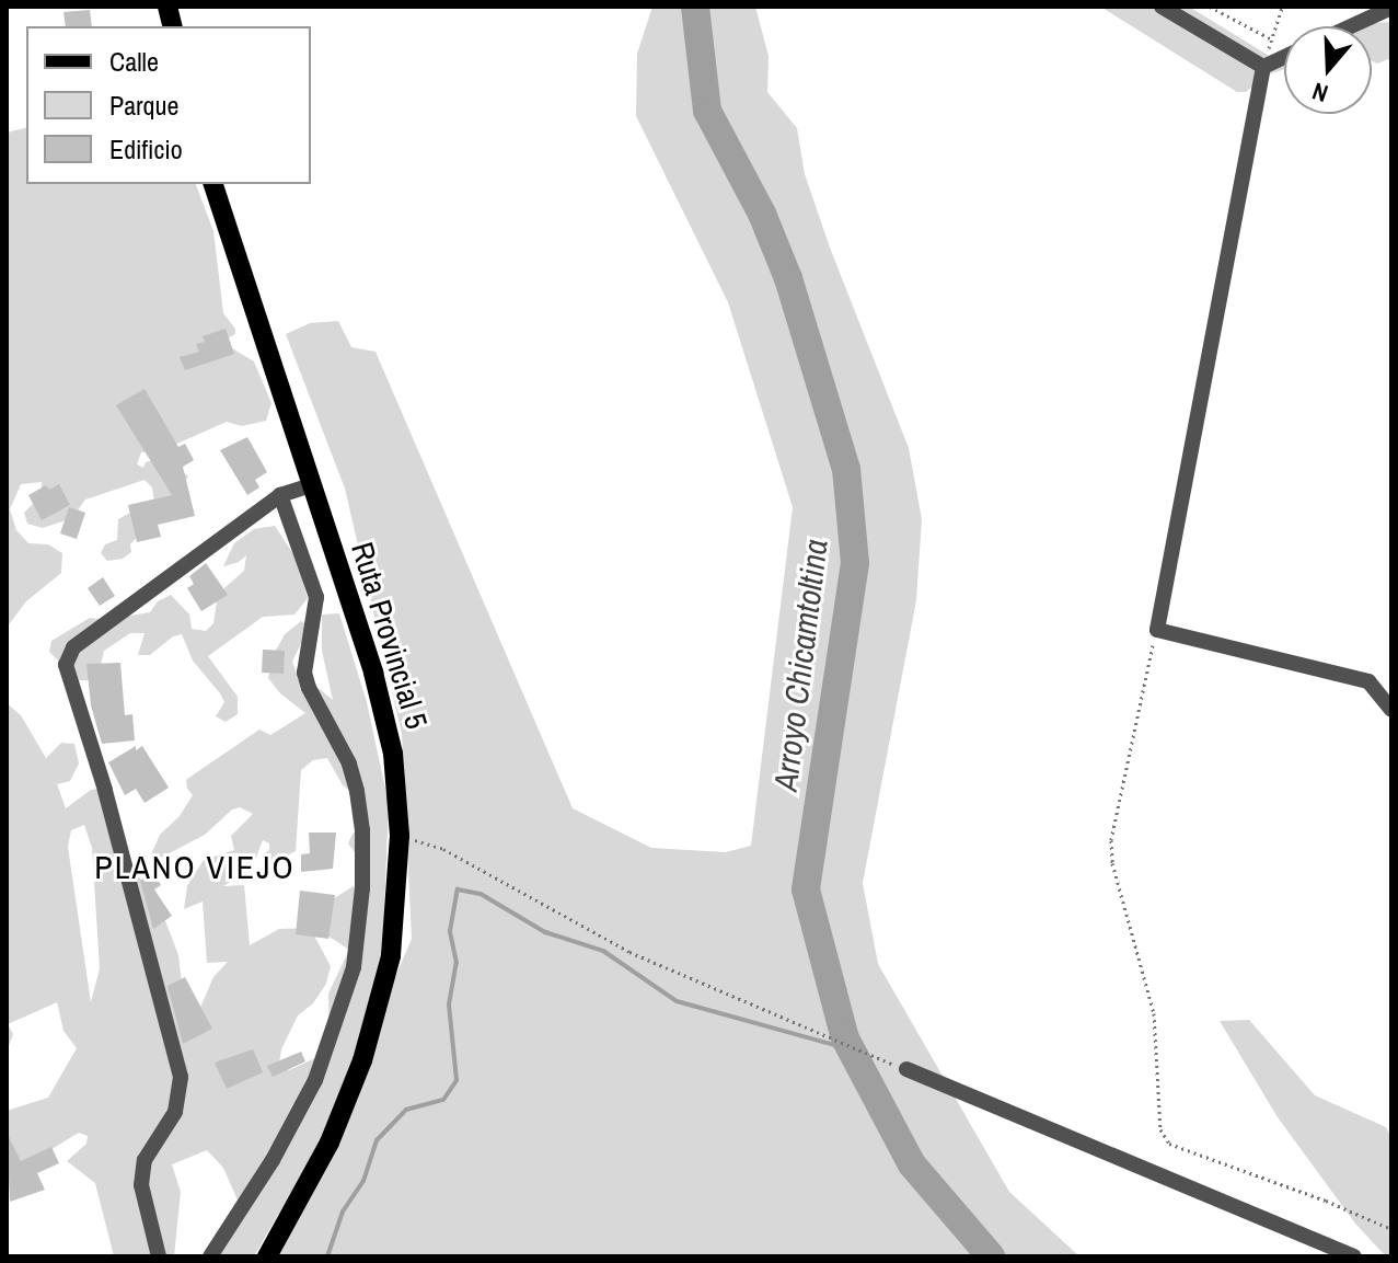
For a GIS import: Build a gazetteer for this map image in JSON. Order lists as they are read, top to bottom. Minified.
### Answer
{"streets":{"main road":["Ruta Provincial 5"]},"districts":["PLANO VIEJO"],"water":["Arroyo Chicamtoltina"],"legend":["Calle","Parque","Edificio"],"north":"bottom"}
